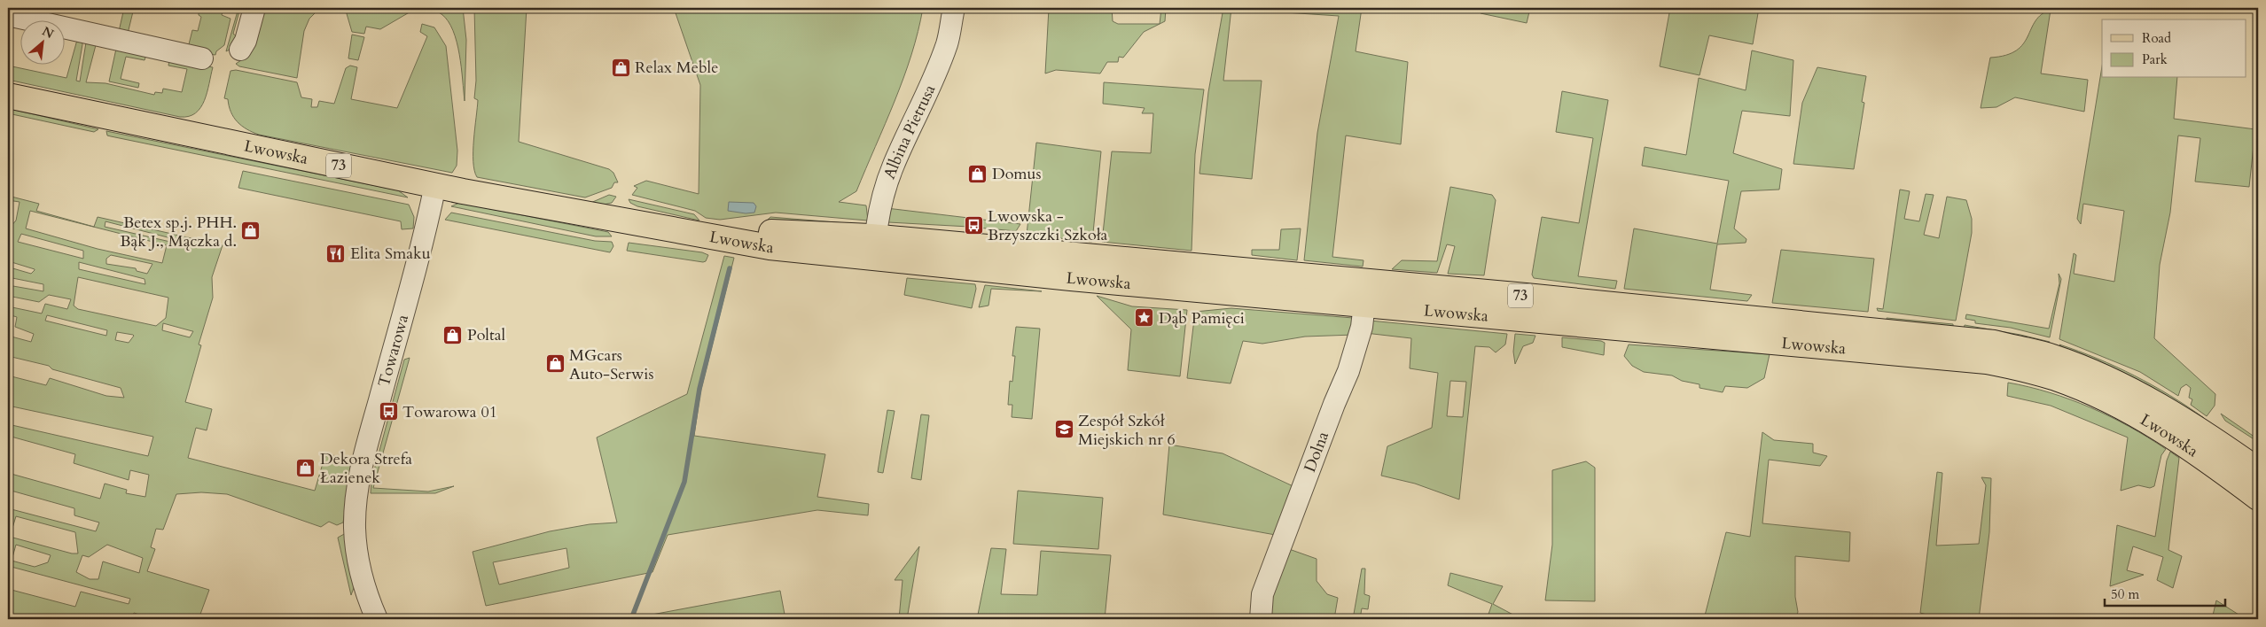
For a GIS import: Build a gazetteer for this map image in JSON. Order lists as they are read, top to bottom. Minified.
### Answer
{"streets":{"main road":["Lwowska","73"],"street":["Albina Pietrusa","Towarowa","Dolna"]},"crossings":[["Albina Pietrusa","Lwowska"],["Lwowska","Towarowa"],["Lwowska","Dolna"]],"places":{"shop":["Relax Meble","Domus","Betex sp.j. PHH. Bąk J., Mączka d.","Poltal","MGcars Auto-Serwis","Dekora Strefa Łazienek"],"bus stop":["Lwowska - Brzyszczki Szkoła","Towarowa 01"],"restaurant":["Elita Smaku"],"place":["Dąb Pamięci"],"school or university":["Zespół Szkół Miejskich nr 6"]},"legend":["Road","Park"],"scale_bar":"50 m","north":"top right"}
